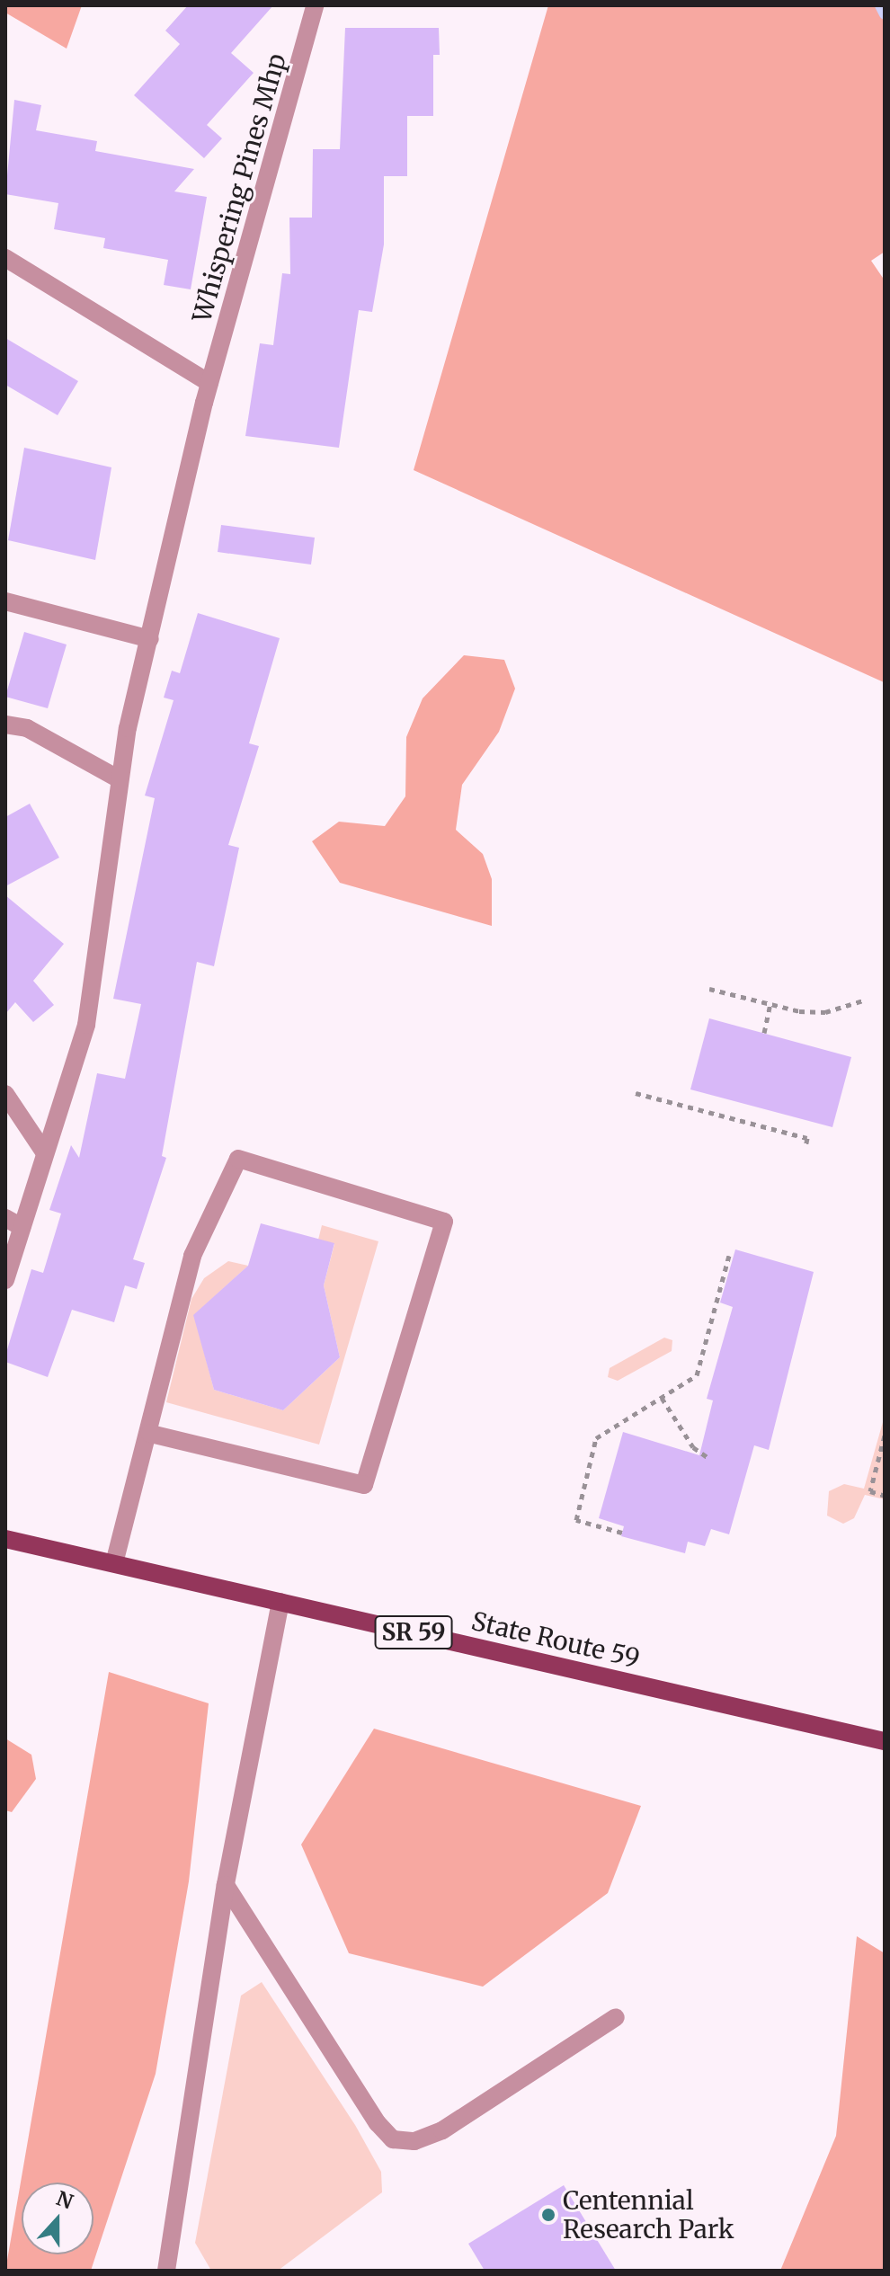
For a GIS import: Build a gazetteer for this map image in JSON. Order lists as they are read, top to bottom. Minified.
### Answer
{"streets":{"main road":["SR 59","State Route 59"],"street":["Whispering Pines Mhp"]},"places":["Centennial Research Park"],"north":"top"}
